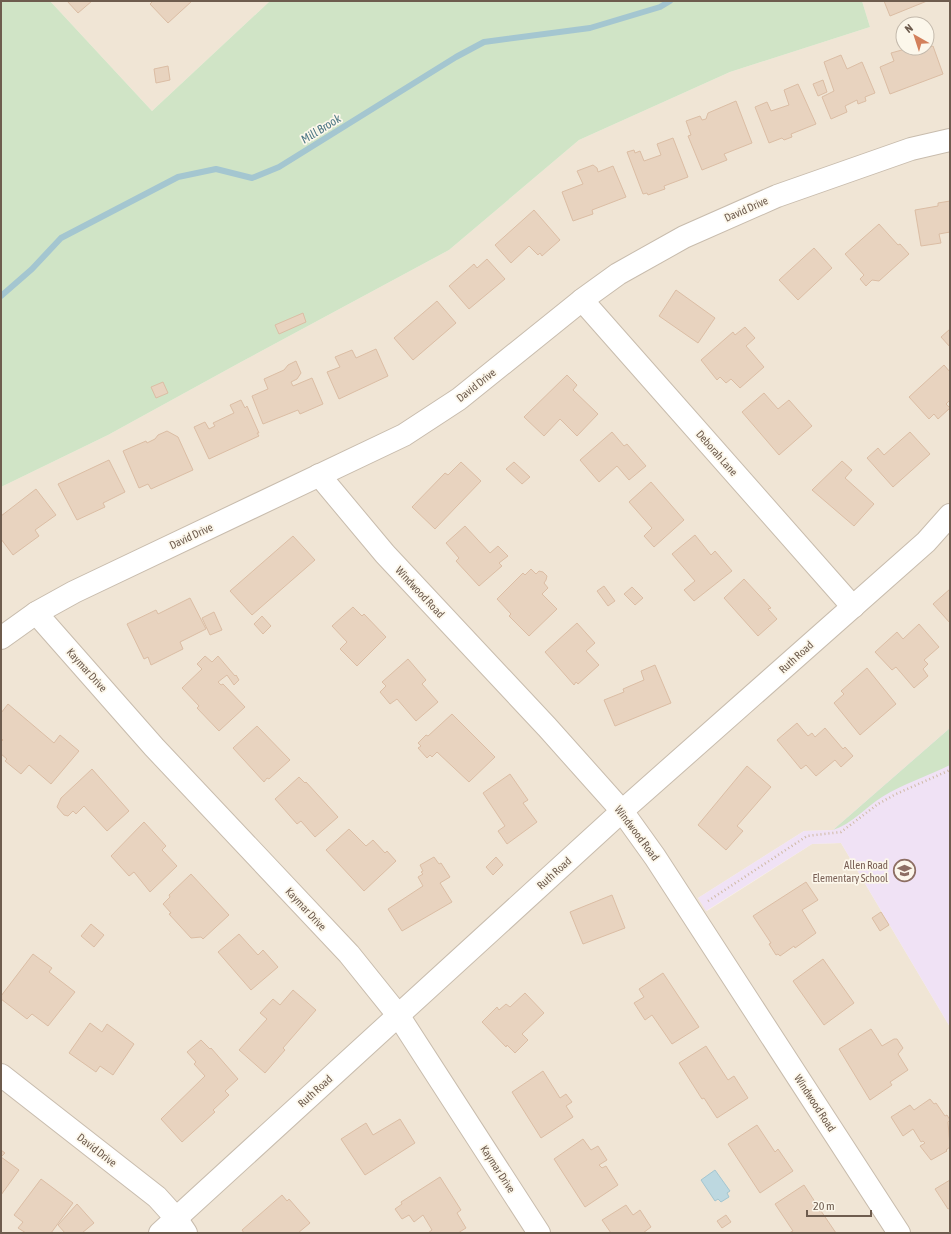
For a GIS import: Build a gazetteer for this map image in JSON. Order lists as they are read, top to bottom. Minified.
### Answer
{"streets":{"street":["David Drive","Deborah Lane","Windwood Road","Ruth Road","Kaymar Drive"]},"crossings":[["David Drive","Deborah Lane"],["David Drive","Windwood Road"],["David Drive","Ruth Road"],["David Drive","Kaymar Drive"],["Deborah Lane","Ruth Road"],["Windwood Road","Ruth Road"],["Ruth Road","Kaymar Drive"]],"water":["Mill Brook"],"places":{"school or university":["Allen Road Elementary School"]},"scale_bar":"20 m","north":"top left"}
